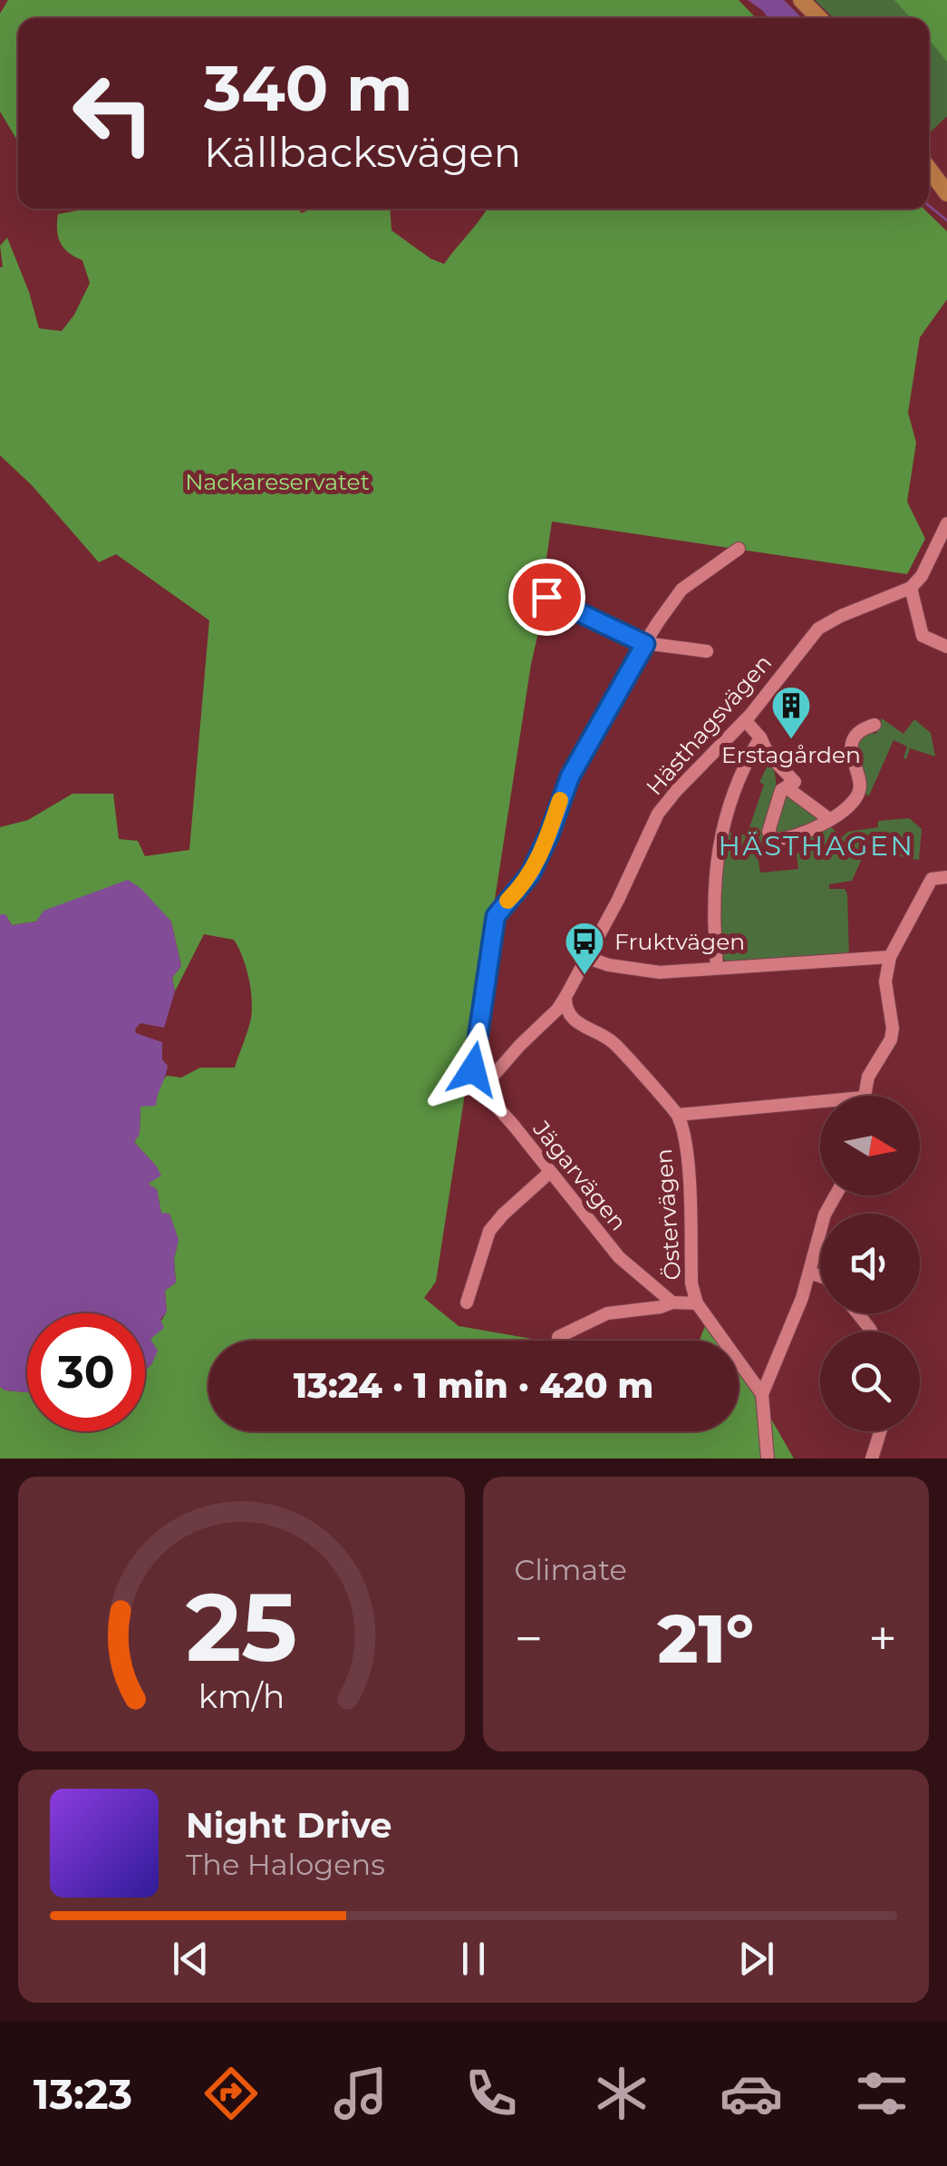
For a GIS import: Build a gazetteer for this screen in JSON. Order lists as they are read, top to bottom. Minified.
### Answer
{"streets":{"street":["Hästhagsvägen","Jägarvägen","Östervägen"]},"crossings":[["Hästhagsvägen","Jägarvägen"],["Hästhagsvägen","Östervägen"]],"districts":["HÄSTHAGEN"],"parks":["Nackareservatet"],"places":{"building":["Erstagården"],"bus stop":["Fruktvägen"]},"north":"right","page":{"turn":["340 m","Källbacksvägen"],"limit":"30","trip":"13:24 · 1 min · 420 m","tile":"Climate","heat":["−","21°","+"],"song":["Night Drive","The Halogens"],"tabs":"13:23","gauge":["25","km/h"]}}
